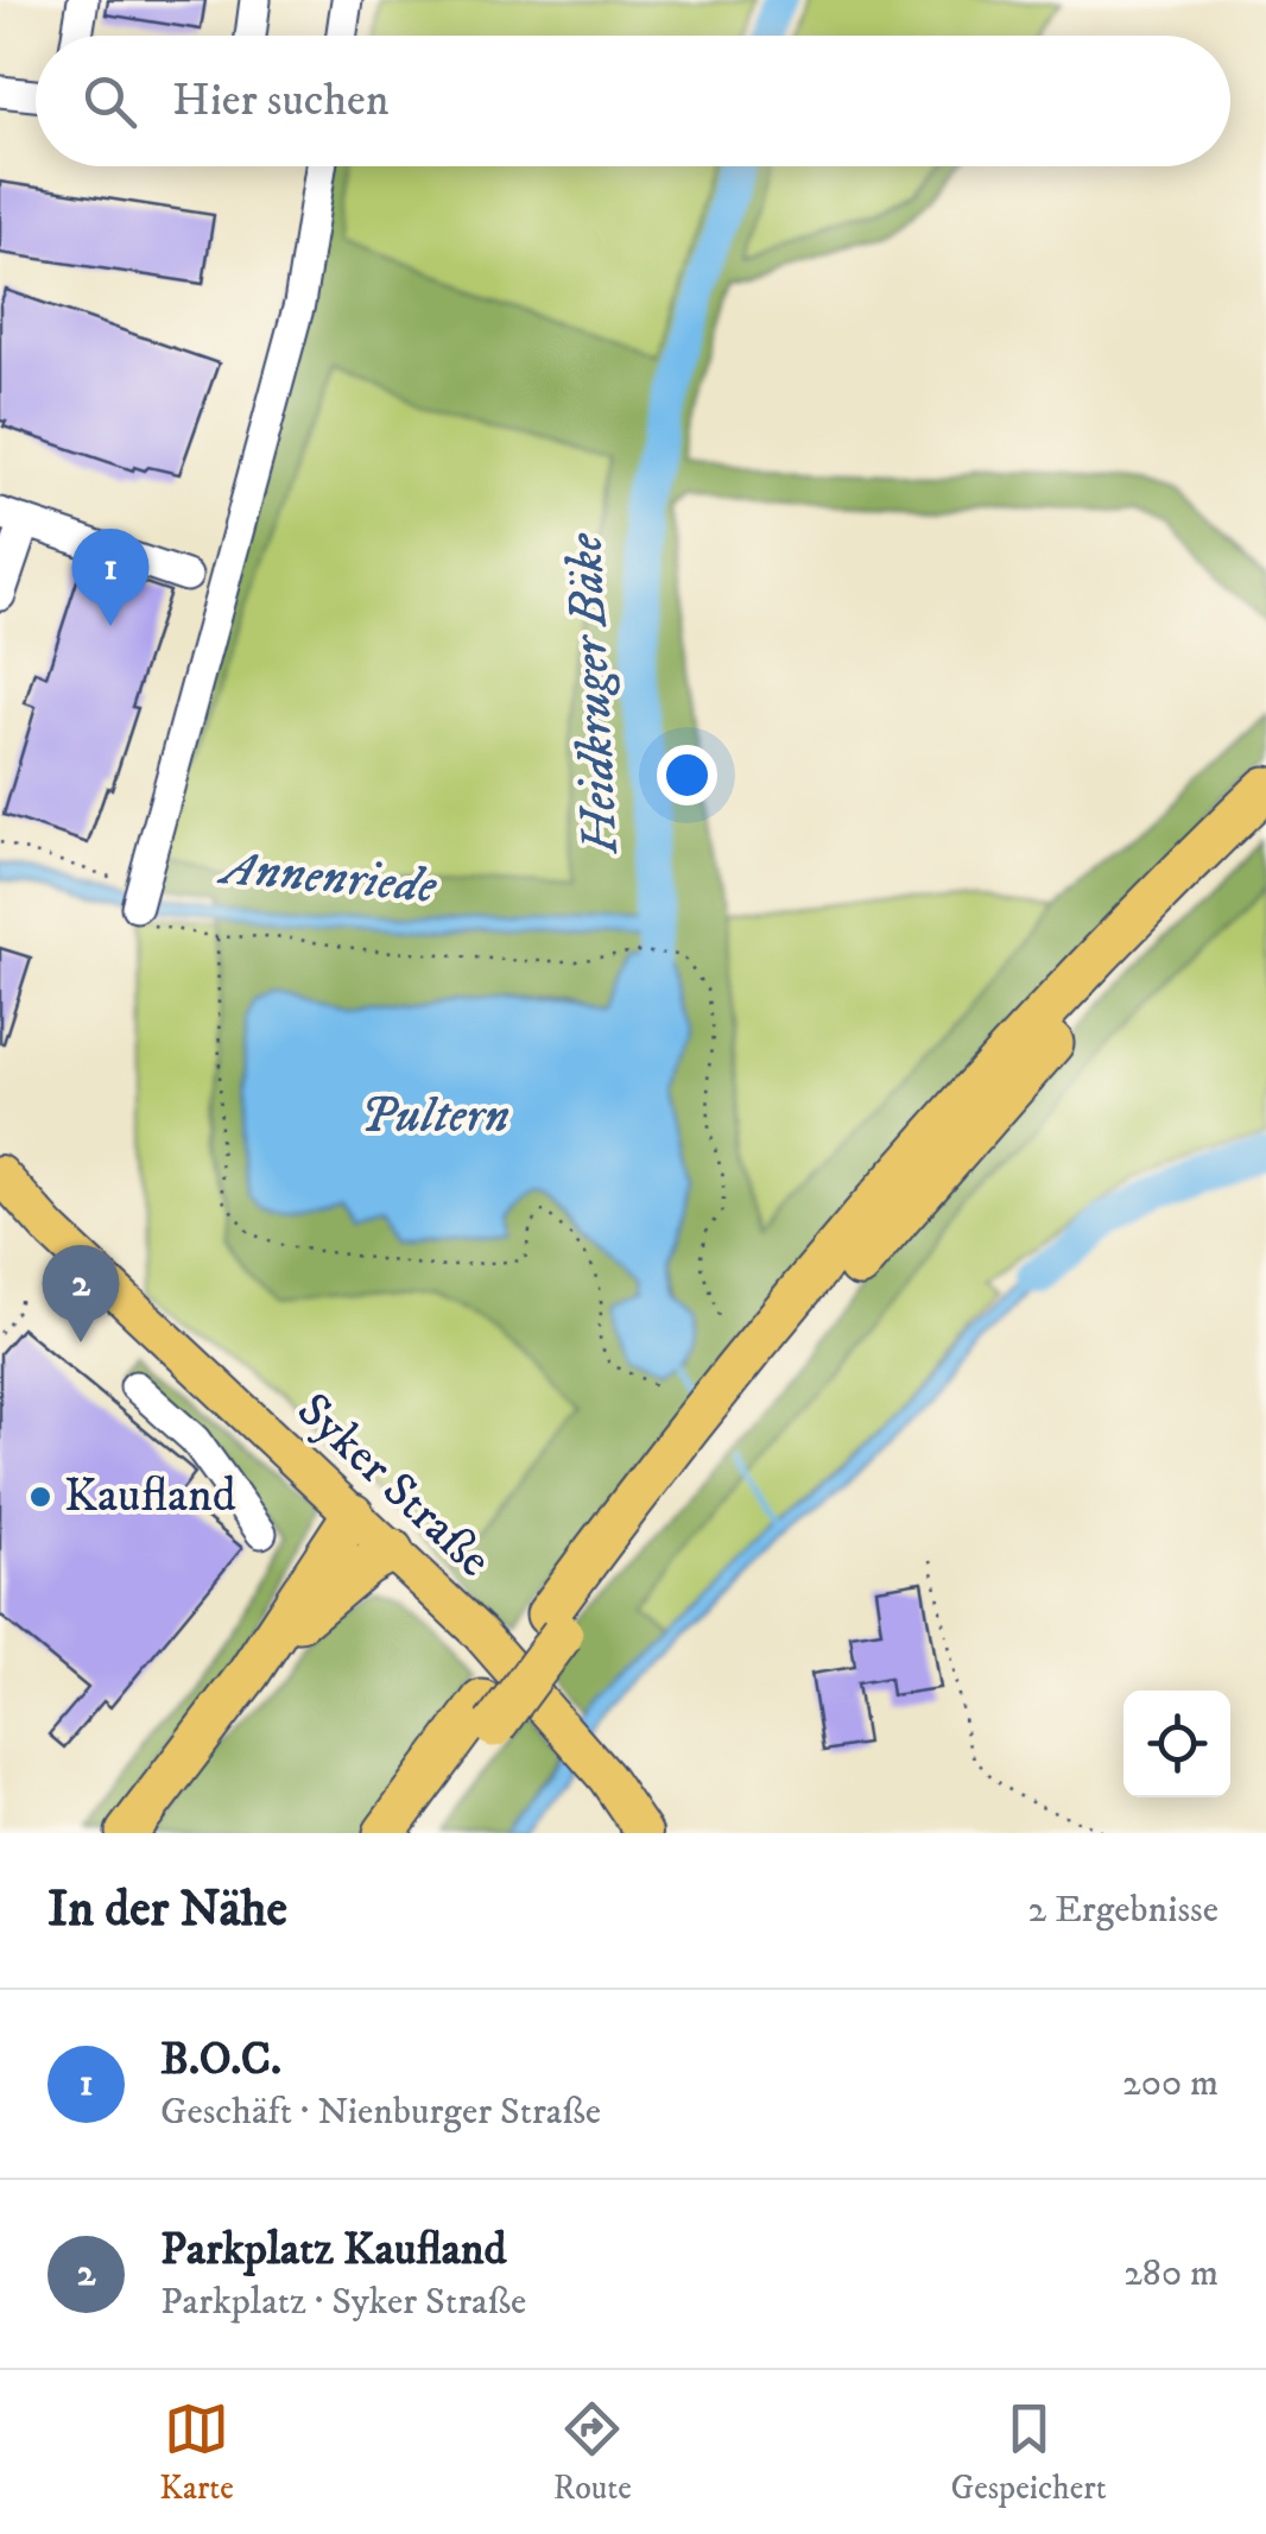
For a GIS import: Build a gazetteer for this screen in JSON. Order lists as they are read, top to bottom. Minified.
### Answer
{"streets":{"main road":["Syker Straße"]},"water":["Heidkruger Bäke","Annenriede","Pultern"],"places":["Kaufland"],"page":{"search":"Hier suchen","pins":["1","2"],"heading":["In der Nähe","2 Ergebnisse"],"list":[{"mark":"1","name":"B.O.C.","note":"Geschäft · Nienburger Straße","value":"200 m"},{"mark":"2","name":"Parkplatz Kaufland","note":"Parkplatz · Syker Straße","value":"280 m"}],"nav":["Karte","Route","Gespeichert"]}}
